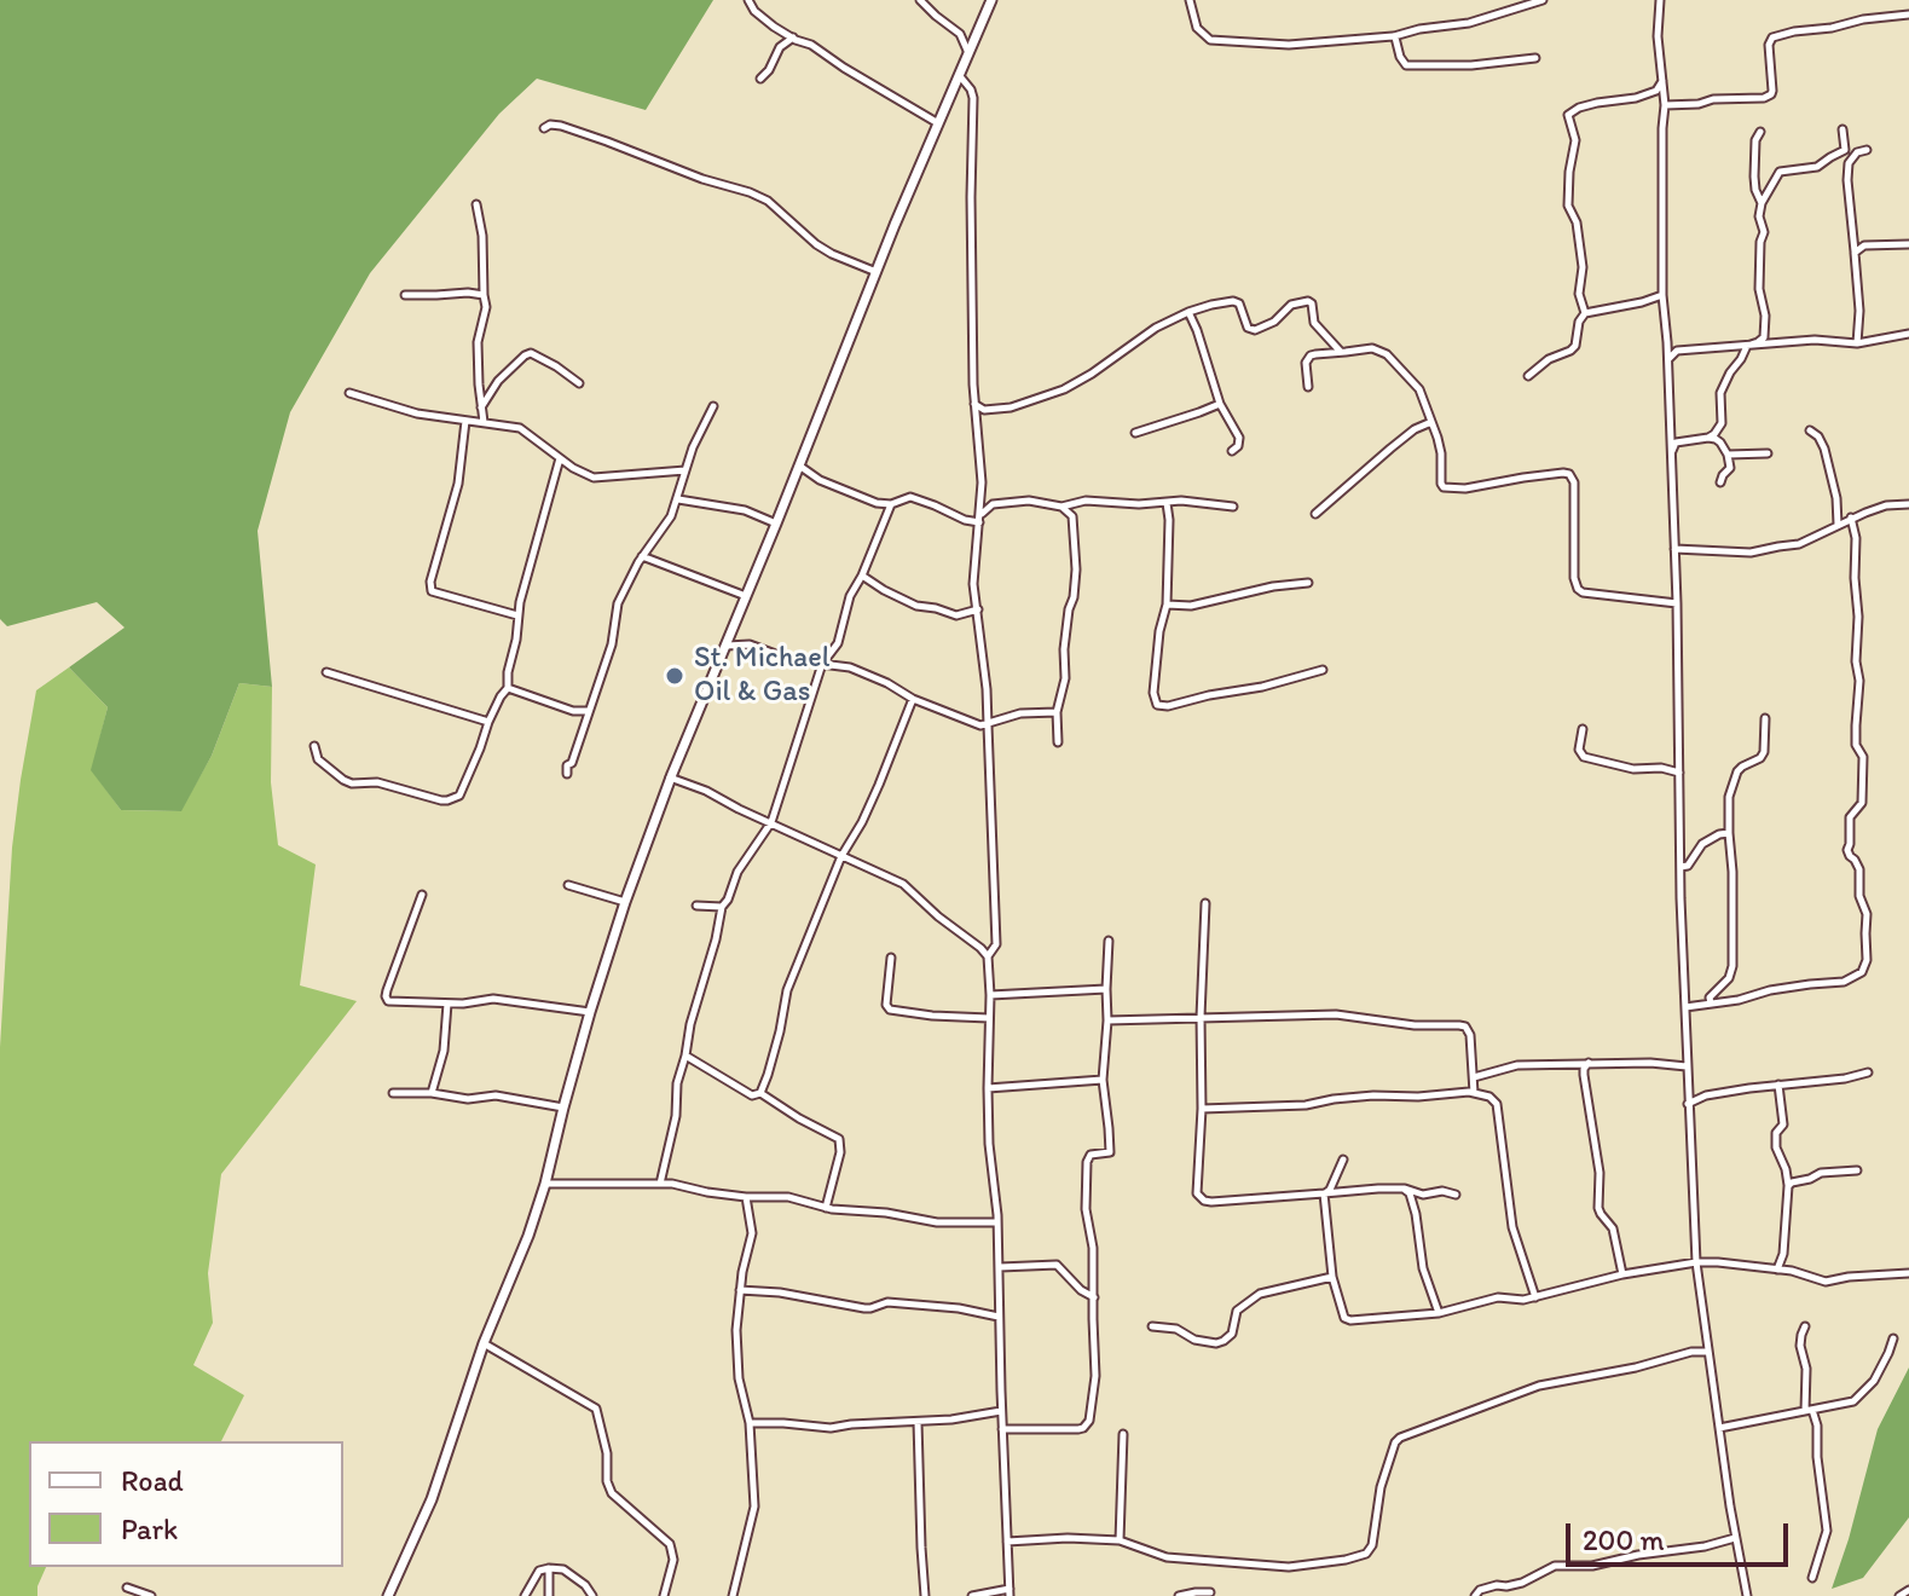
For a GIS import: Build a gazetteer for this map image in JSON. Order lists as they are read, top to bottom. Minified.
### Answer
{"places":["St. Michael Oil & Gas"],"legend":["Road","Park"],"scale_bar":"200 m"}
